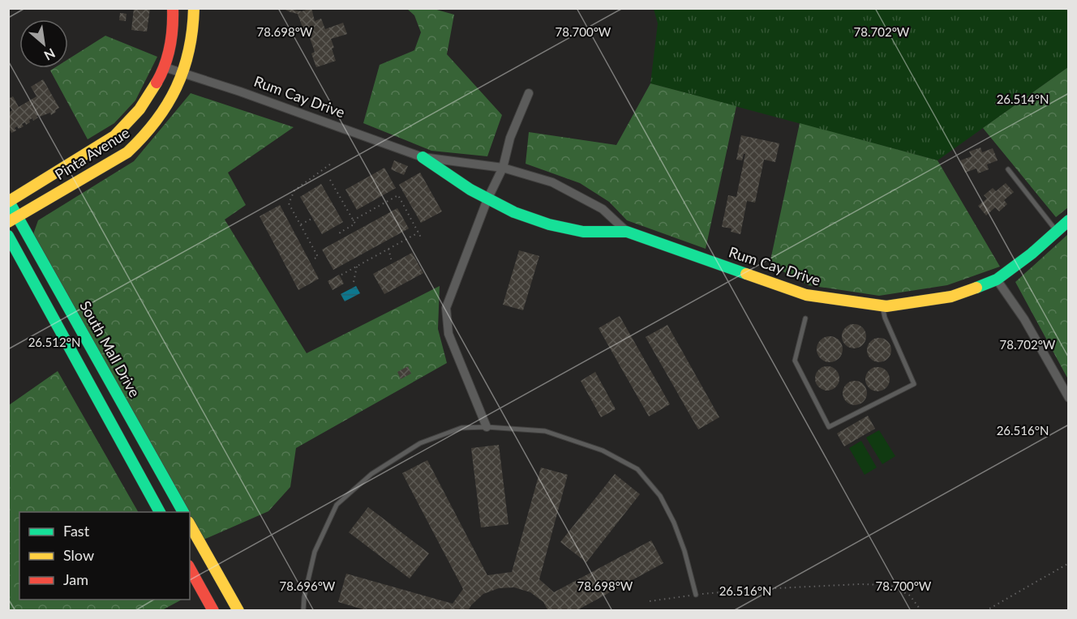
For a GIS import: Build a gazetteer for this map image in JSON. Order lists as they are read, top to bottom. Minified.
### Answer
{"streets":{"street":["Rum Cay Drive","Pinta Avenue","South Mall Drive"]},"crossings":[["Rum Cay Drive","Pinta Avenue"],["Pinta Avenue","South Mall Drive"]],"legend":["Fast","Slow","Jam"],"north":"bottom right","coordinates":["78.698°W","78.700°W","78.702°W","26.514°N","26.512°N","26.516°N","78.696°W"]}
